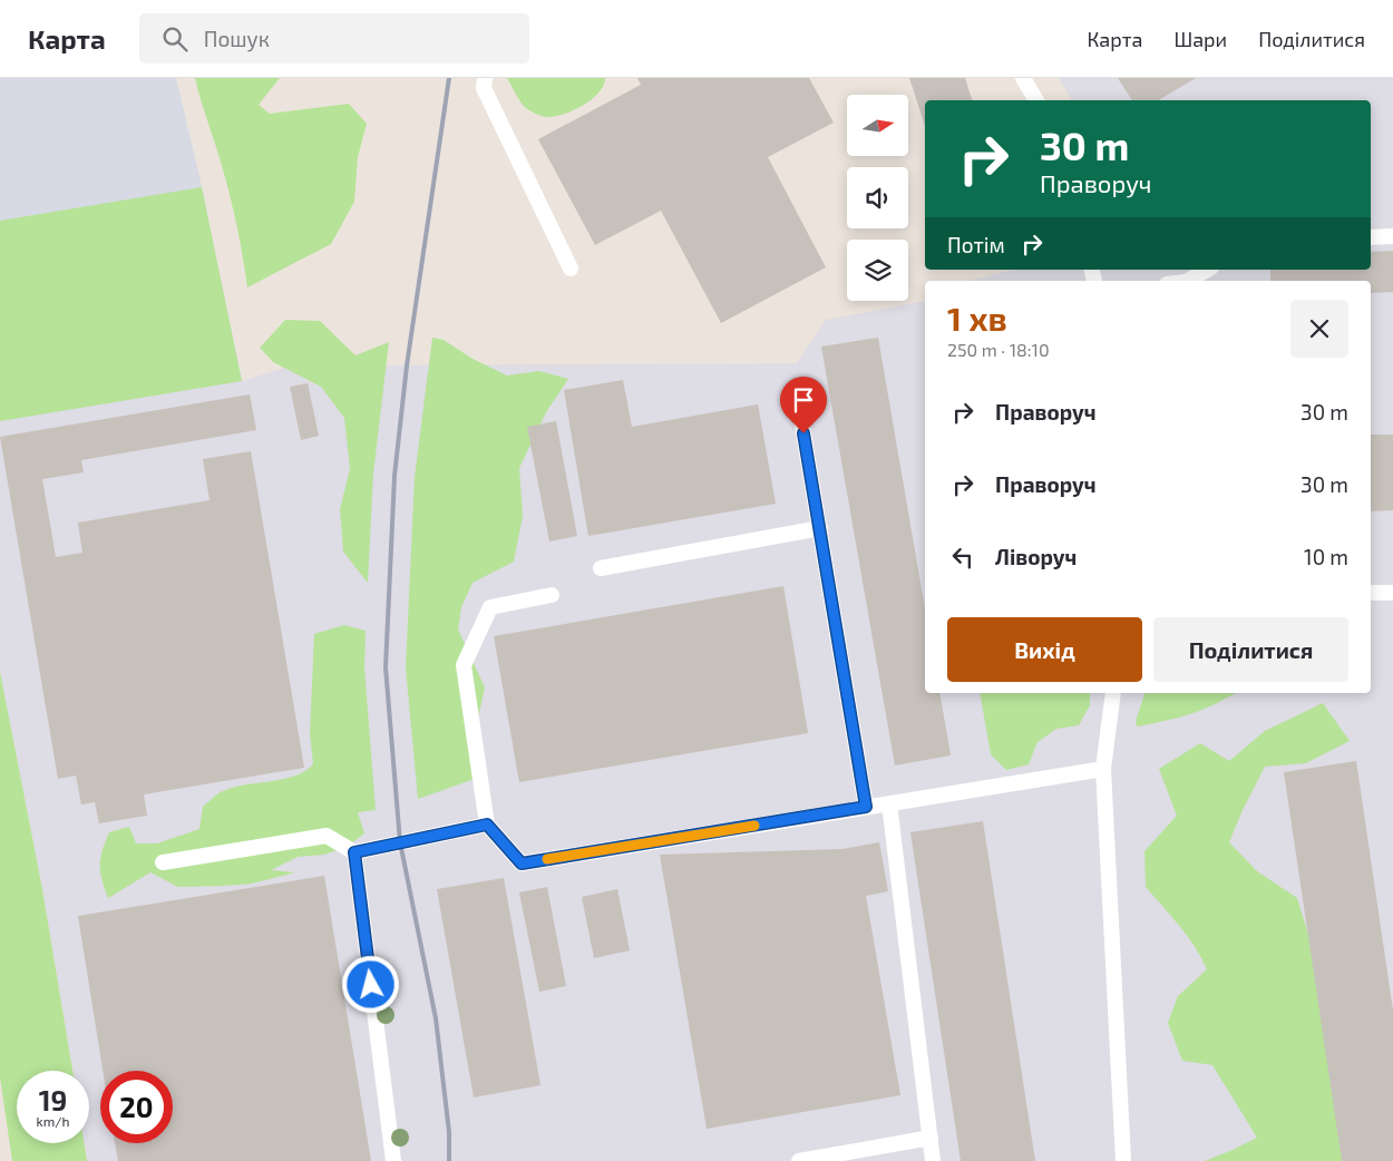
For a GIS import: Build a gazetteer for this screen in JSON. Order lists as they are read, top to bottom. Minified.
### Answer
{"north":"right","page":{"header":"Карта","search":"Пошук","nav":["Карта","Шари","Поділитися"],"turn":["30 m","Праворуч"],"then":"Потім","heading":["1 хв","250 m · 18:10"],"list":[{"name":"Праворуч","value":"30 m"},{"name":"Праворуч","value":"30 m"},{"name":"Ліворуч","value":"10 m"}],"buttons":["Вихід","Поділитися"],"speed":"19 km/h","limit":"20"}}
